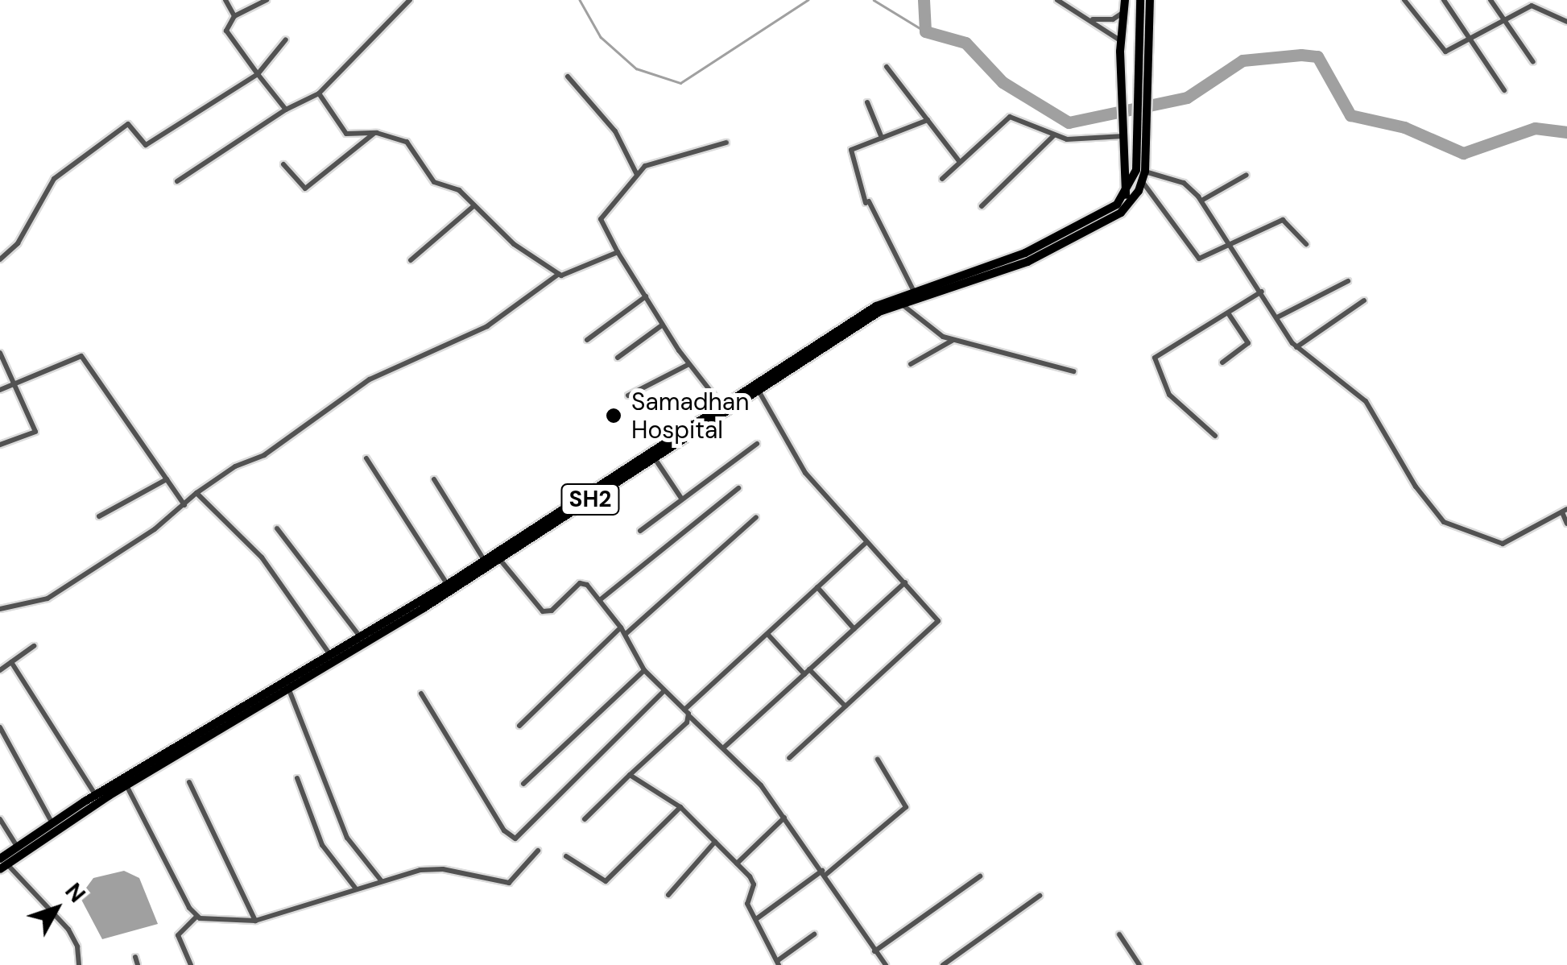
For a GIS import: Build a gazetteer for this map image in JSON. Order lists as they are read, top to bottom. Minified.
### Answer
{"streets":{"main road":["SH2"]},"places":["Samadhan Hospital"],"north":"top right"}
